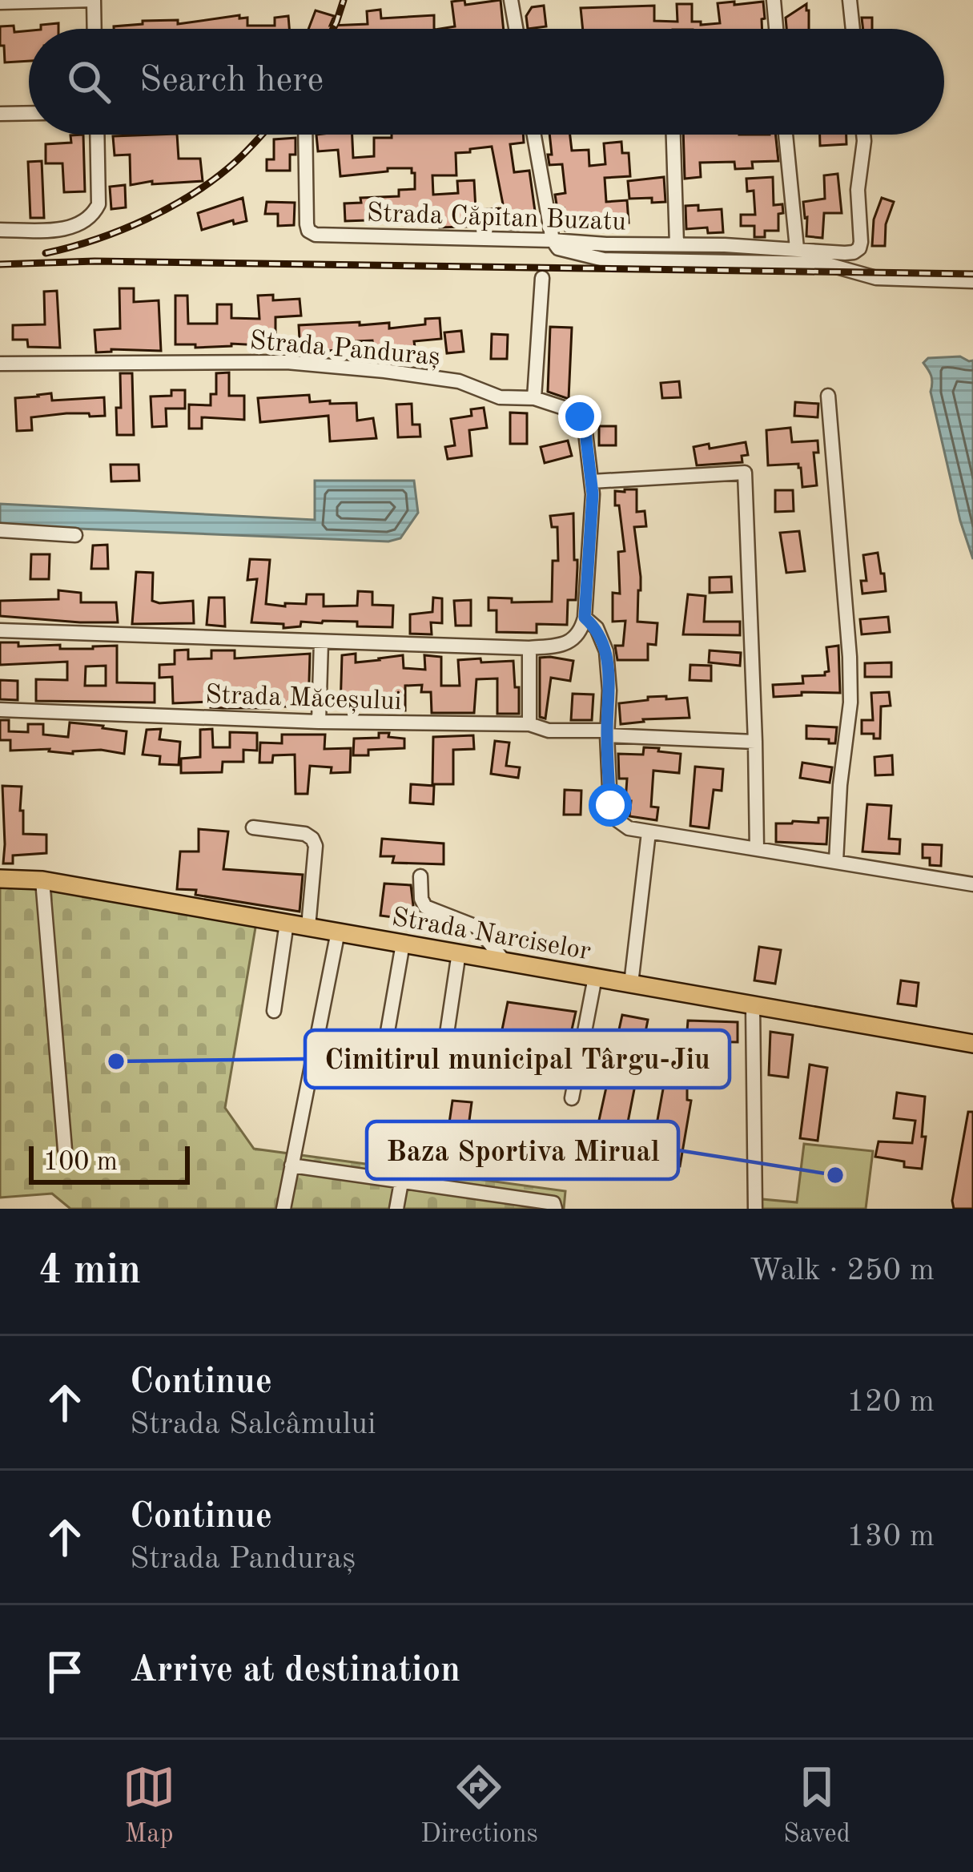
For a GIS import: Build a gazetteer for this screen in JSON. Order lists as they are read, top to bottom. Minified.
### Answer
{"streets":{"main road":["Strada Narciselor"],"street":["Strada Căpitan Buzatu","Strada Panduraș","Strada Măceșului"]},"places":["Cimitirul municipal Târgu-Jiu","Baza Sportiva Mirual"],"scale_bar":"100 m","page":{"search":"Search here","scale":"100 m","heading":["4 min","Walk · 250 m"],"list":[["Continue","Strada Salcâmului","120 m"],["Continue","Strada Panduraș","130 m"],"Arrive at destination"],"nav":["Map","Directions","Saved"]}}
